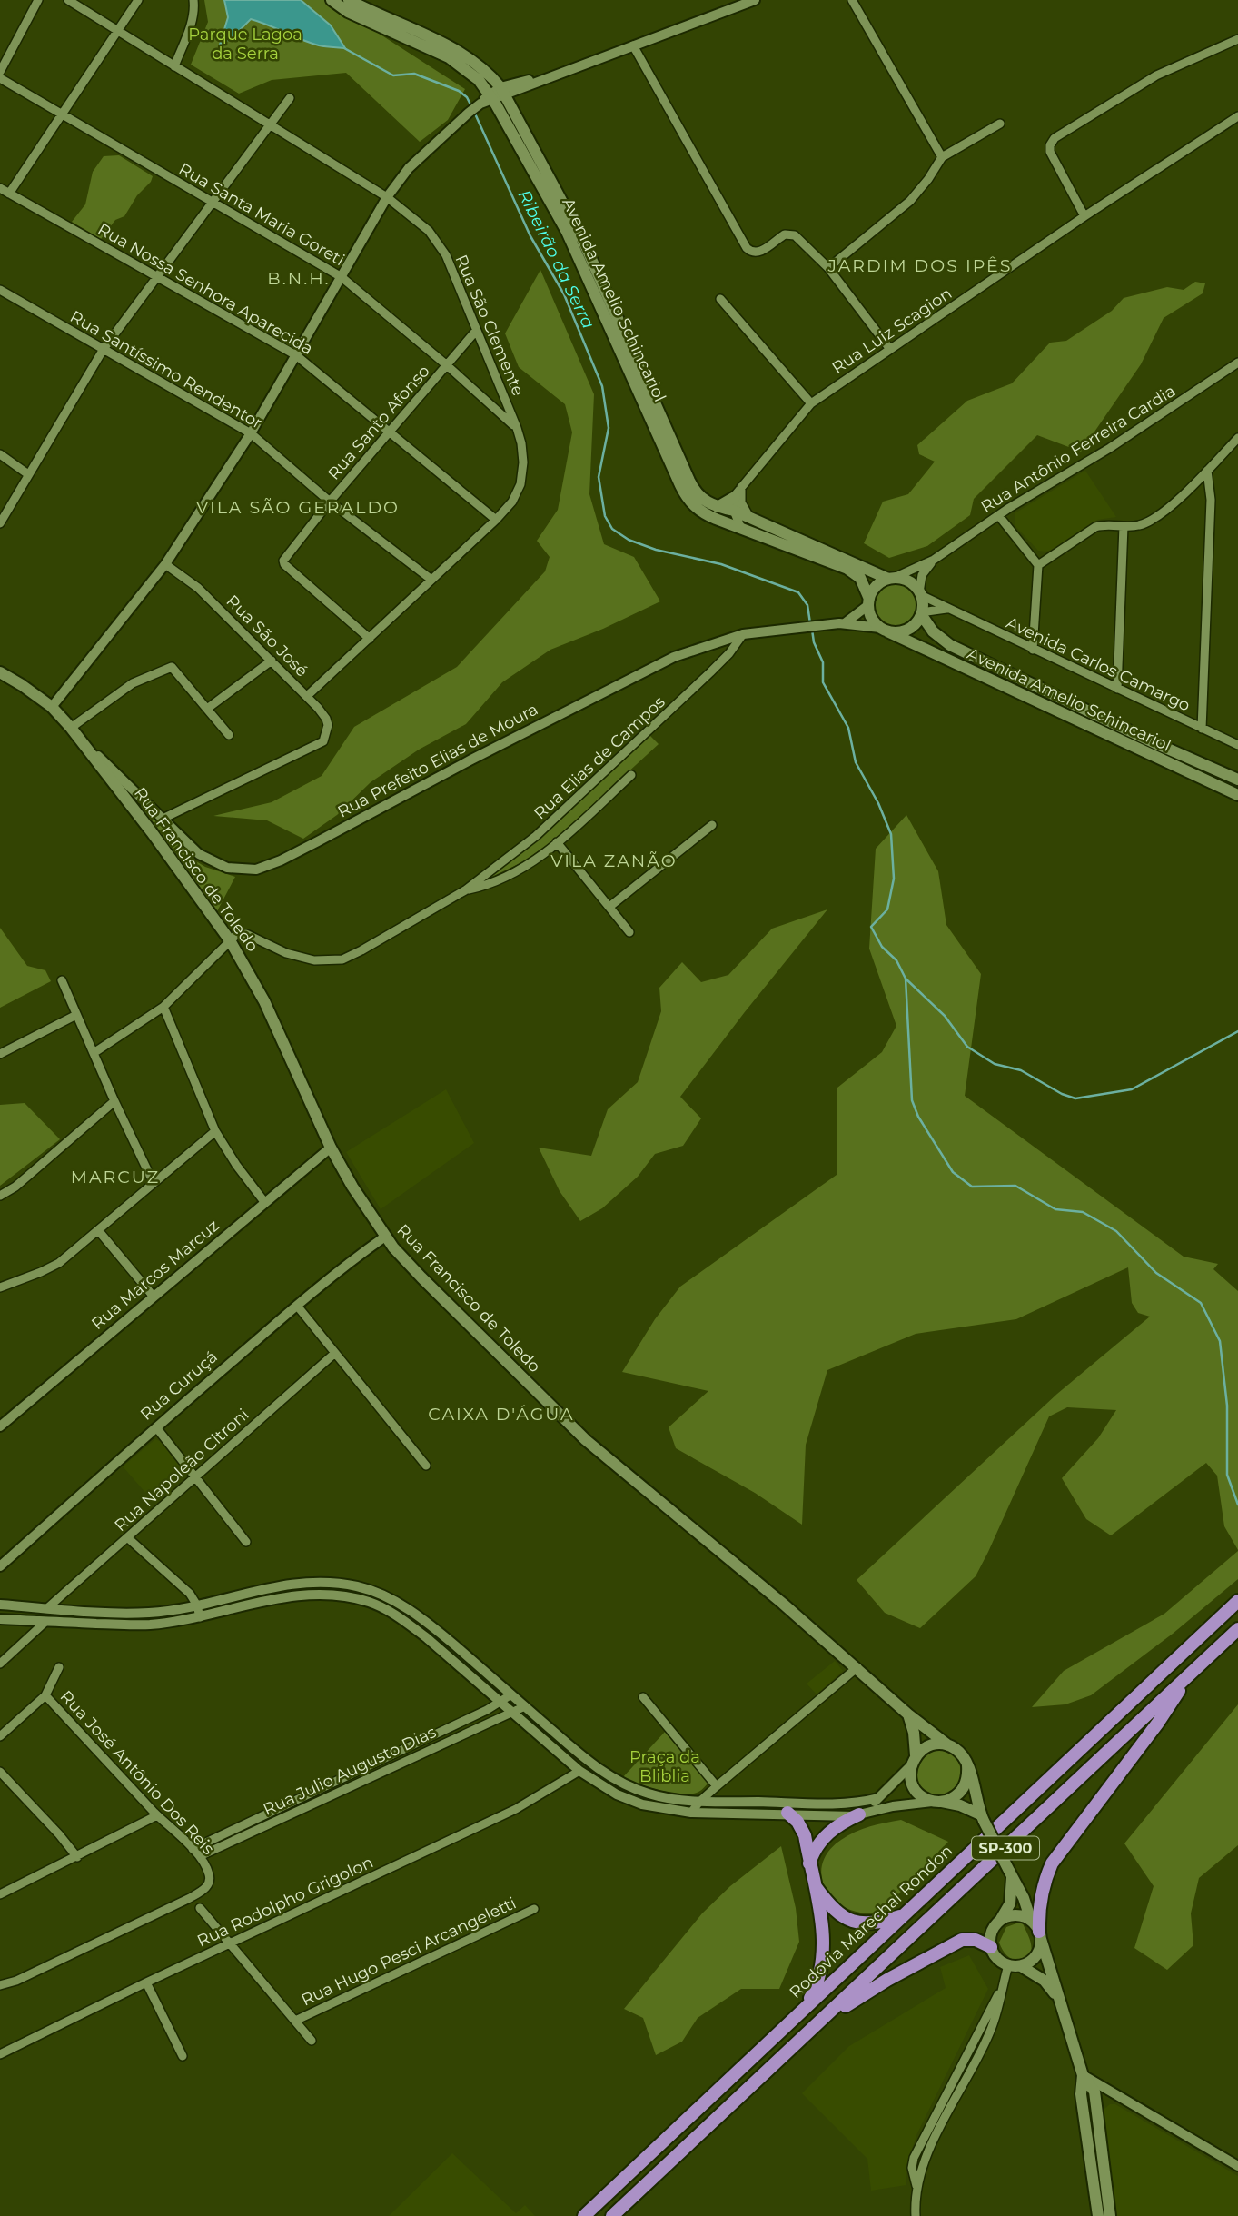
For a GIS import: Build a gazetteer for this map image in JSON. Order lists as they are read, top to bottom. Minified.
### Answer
{"streets":{"highway":["SP-300","Rodovia Marechal Rondon"],"main road":["Avenida Amelio Schincariol","Rua Francisco de Toledo"],"street":["Rua Santa Maria Goreti","Rua Nossa Senhora Aparecida","Rua São Clemente","Rua Luiz Scagion","Rua Santíssimo Rendentor","Rua Santo Afonso","Rua Antônio Ferreira Cardia","Rua São José","Avenida Carlos Camargo","Rua Elias de Campos","Rua Prefeito Elias de Moura","Rua Marcos Marcuz","Rua Curuçá","Rua Napoleão Citroni","Rua Julio Augusto Dias","Rua José Antônio Dos Reis","Rua Rodolpho Grigolon","Rua Hugo Pesci Arcangeletti"]},"crossings":[["Rua Santa Maria Goreti","Rua São Clemente"],["Rua Santa Maria Goreti","Rua Santo Afonso"],["Rua Nossa Senhora Aparecida","Rua São Clemente"],["Rua Nossa Senhora Aparecida","Rua Santo Afonso"],["Avenida Amelio Schincariol","Rua Antônio Ferreira Cardia"],["Avenida Amelio Schincariol","Avenida Carlos Camargo"],["Avenida Amelio Schincariol","Rua Prefeito Elias de Moura"],["Rua São Clemente","Rua Santíssimo Rendentor"],["Rua São Clemente","Rua Santo Afonso"],["Rua São Clemente","Rua São José"],["Rua Santíssimo Rendentor","Rua Santo Afonso"],["Rua Antônio Ferreira Cardia","Avenida Carlos Camargo"],["Rua Antônio Ferreira Cardia","Rua Prefeito Elias de Moura"],["Rua São José","Rua Prefeito Elias de Moura"],["Avenida Carlos Camargo","Rua Prefeito Elias de Moura"],["Rua Elias de Campos","Rua Prefeito Elias de Moura"],["Rua Elias de Campos","Rua Francisco de Toledo"],["Rua Prefeito Elias de Moura","Rua Francisco de Toledo"],["Rua Francisco de Toledo","Rua Marcos Marcuz"],["Rua Francisco de Toledo","Rua Curuçá"],["Rua Julio Augusto Dias","Rua José Antônio Dos Reis"]],"districts":["JARDIM DOS IPÊS","B.N.H.","VILA SÃO GERALDO","VILA ZANÃO","MARCUZ","CAIXA D'ÁGUA"],"water":["Ribeirão da Serra"],"parks":["Parque Lagoa da Serra","Praça da Bliblia"]}
